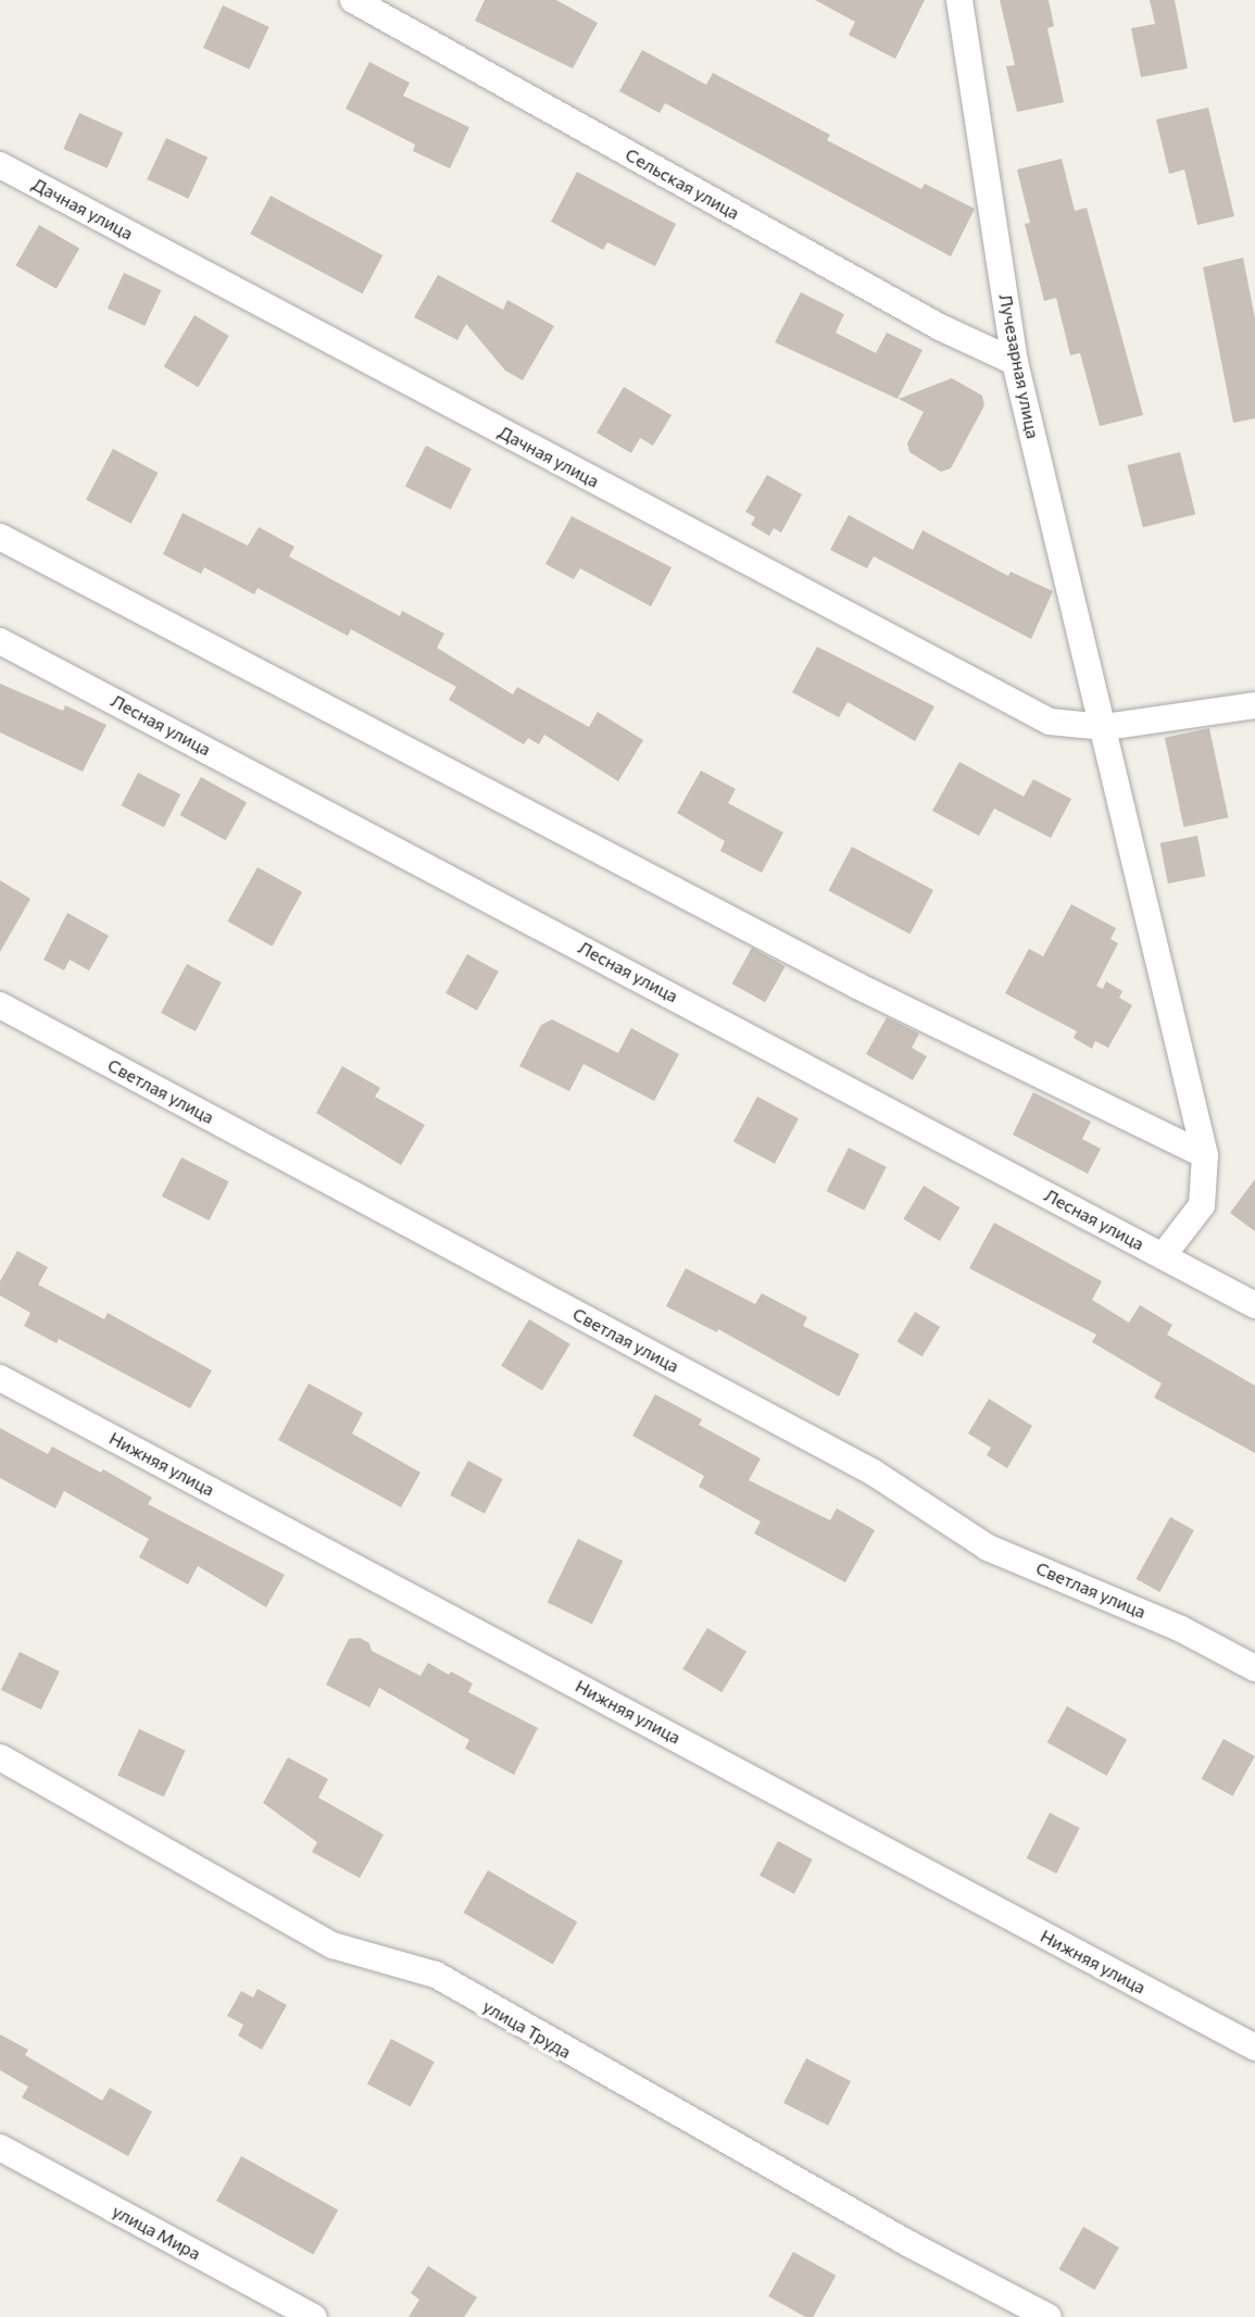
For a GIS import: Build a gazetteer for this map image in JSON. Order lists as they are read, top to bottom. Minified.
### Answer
{"streets":{"street":["Сельская улица","Дачная улица","Лучезарная улица","Лесная улица","Светлая улица","Нижняя улица","улица Труда","улица Мира"]},"crossings":[["Сельская улица","Лучезарная улица"],["Дачная улица","Лучезарная улица"],["Лучезарная улица","Лесная улица"]]}
